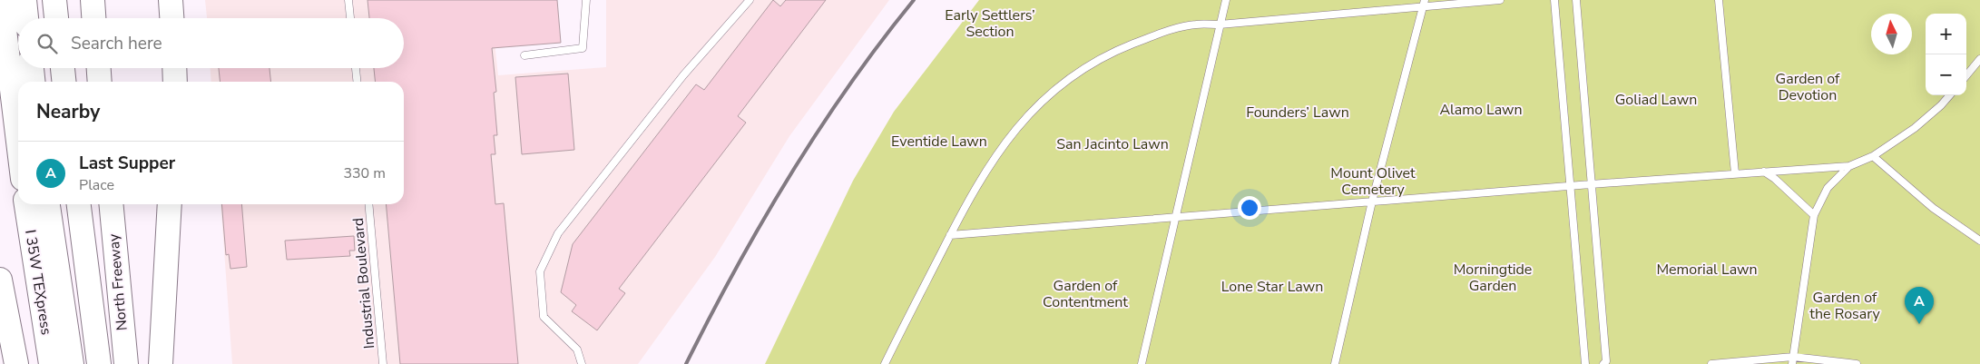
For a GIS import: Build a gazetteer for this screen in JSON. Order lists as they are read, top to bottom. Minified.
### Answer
{"streets":{"highway":["I 35W TEXpress","North Freeway"],"lane":["Industrial Boulevard"]},"parks":["Early Settlers’ Section","Garden of Devotion","Goliad Lawn","Alamo Lawn","Founders’ Lawn","Eventide Lawn","San Jacinto Lawn","Mount Olivet Cemetery","Morningtide Garden","Memorial Lawn","Garden of Contentment","Lone Star Lawn","Garden of the Rosary"],"north":"top","page":{"map_buttons":["+","−"],"search":"Search here","heading":"Nearby","list":[{"mark":"A","name":"Last Supper","note":"Place","value":"330 m"}],"pins":"A"}}
